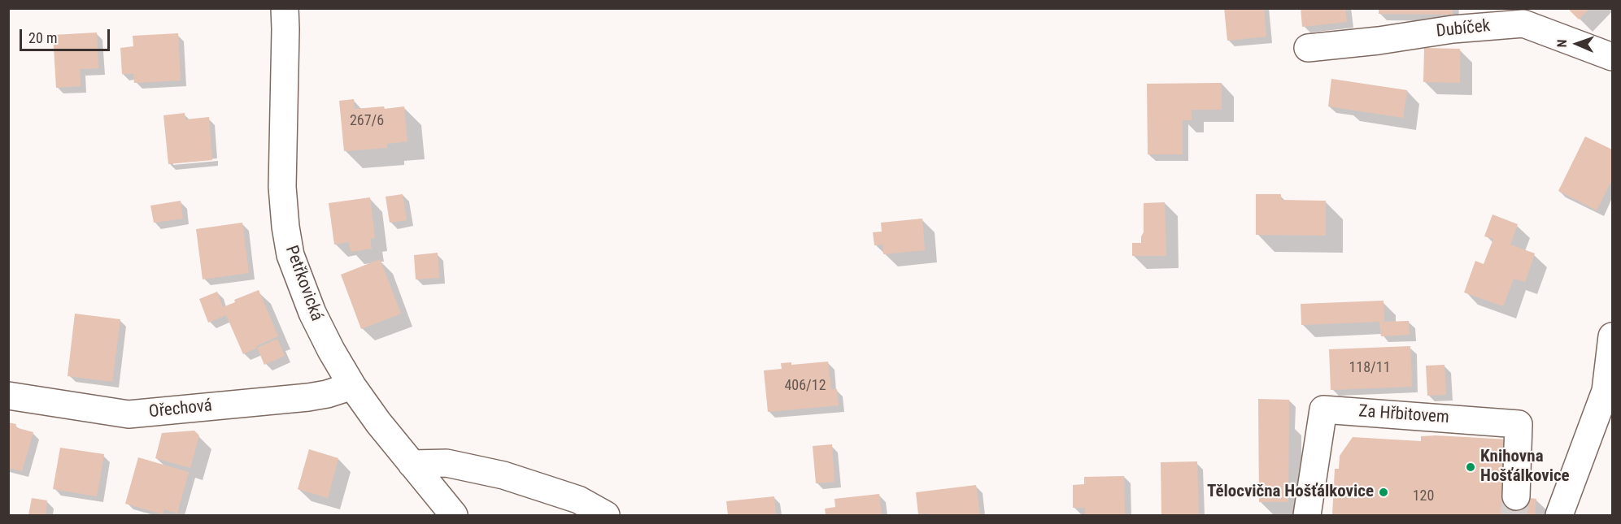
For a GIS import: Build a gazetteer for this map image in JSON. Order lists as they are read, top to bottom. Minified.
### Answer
{"streets":{"street":["Dubíček","Petřkovická","Ořechová","Za Hřbitovem"]},"crossings":[["Petřkovická","Ořechová"]],"places":["Knihovna Hošťálkovice","Tělocvična Hošťálkovice"],"house_numbers":["267/6","118/11","406/12","120"],"scale_bar":"20 m","north":"left"}
